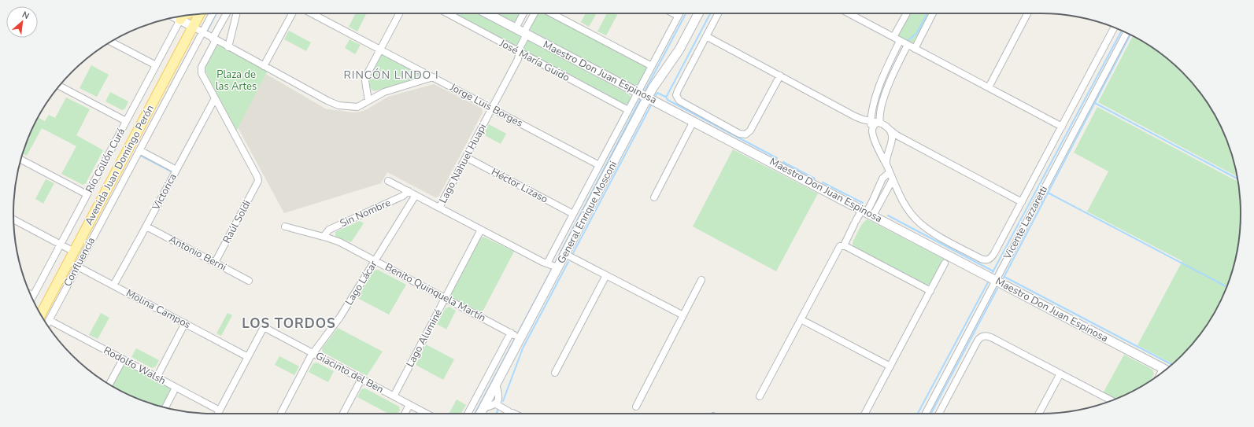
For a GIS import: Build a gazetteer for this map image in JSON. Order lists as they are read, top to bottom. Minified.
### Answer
{"streets":{"main road":["Maestro Don Juan Espinosa","Avenida Juan Domingo Perón","General Enrique Mosconi"],"street":["José María Guido","Jorge Luis Borges","Río Collón Curá","Lago Nahuel Huapi","Héctor Lizaso","Victorica","Sin Nombre","Raúl Soldi","Vicente Lazzaretti","Antonio Berni","Confluencia","Lago Lácar","Benito Quinquela Martín","Molina Campos","Lago Aluminé","Rodolfo Walsh","Giacinto del Ben"]},"crossings":[["José María Guido","Lago Nahuel Huapi"],["Maestro Don Juan Espinosa","Lago Nahuel Huapi"],["Maestro Don Juan Espinosa","General Enrique Mosconi"],["Maestro Don Juan Espinosa","Vicente Lazzaretti"],["Jorge Luis Borges","Lago Nahuel Huapi"],["Lago Nahuel Huapi","Héctor Lizaso"],["Avenida Juan Domingo Perón","Molina Campos"],["Victorica","Raúl Soldi"],["Victorica","Antonio Berni"],["Victorica","Molina Campos"],["Sin Nombre","Benito Quinquela Martín"],["Raúl Soldi","Antonio Berni"],["Confluencia","Molina Campos"],["Confluencia","Rodolfo Walsh"],["Lago Lácar","Benito Quinquela Martín"],["Lago Lácar","Giacinto del Ben"],["Benito Quinquela Martín","Lago Aluminé"],["Molina Campos","Giacinto del Ben"],["Lago Aluminé","Giacinto del Ben"]],"districts":["RINCÓN LINDO I","LOS TORDOS"],"parks":["Plaza de las Artes"],"north":"top right"}
